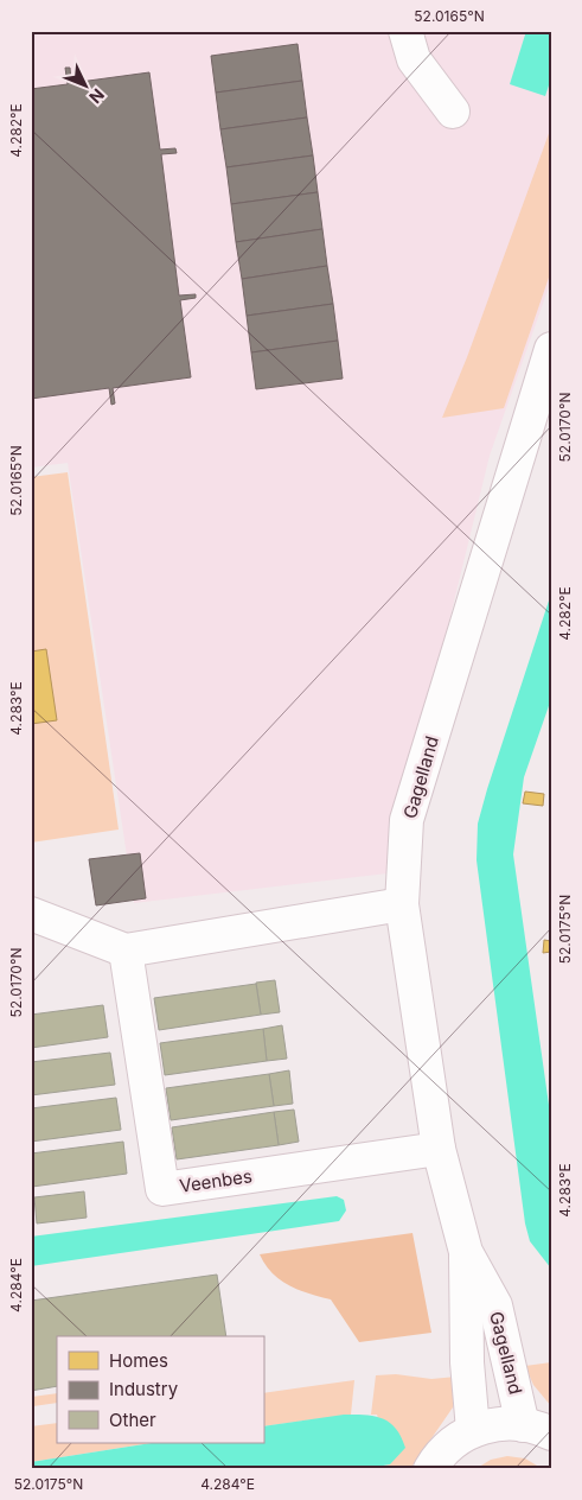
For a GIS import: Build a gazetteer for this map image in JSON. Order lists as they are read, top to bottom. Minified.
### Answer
{"streets":{"street":["Gagelland","Veenbes"]},"crossings":[["Gagelland","Veenbes"]],"legend":["Homes","Industry","Other"],"north":"bottom right","coordinates":["52.0165°N","4.282°E","52.0170°N","4.283°E","52.0175°N","4.284°E"]}
